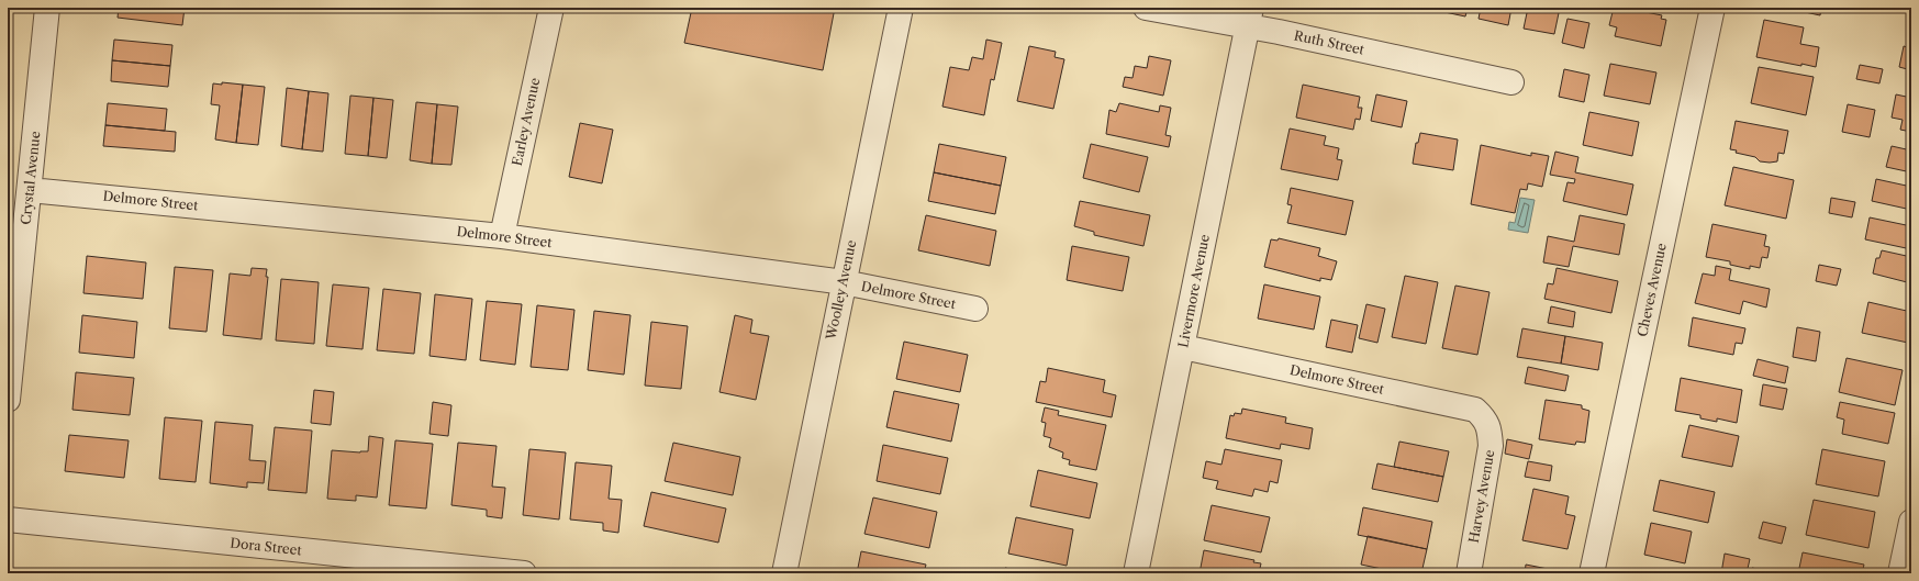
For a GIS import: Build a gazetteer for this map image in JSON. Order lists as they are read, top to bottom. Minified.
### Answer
{"streets":{"street":["Ruth Street","Earley Avenue","Crystal Avenue","Delmore Street","Woolley Avenue","Cheves Avenue","Livermore Avenue","Harvey Avenue","Dora Street"]},"crossings":[["Ruth Street","Livermore Avenue"],["Earley Avenue","Delmore Street"],["Crystal Avenue","Delmore Street"],["Delmore Street","Woolley Avenue"],["Delmore Street","Livermore Avenue"],["Delmore Street","Harvey Avenue"]]}
